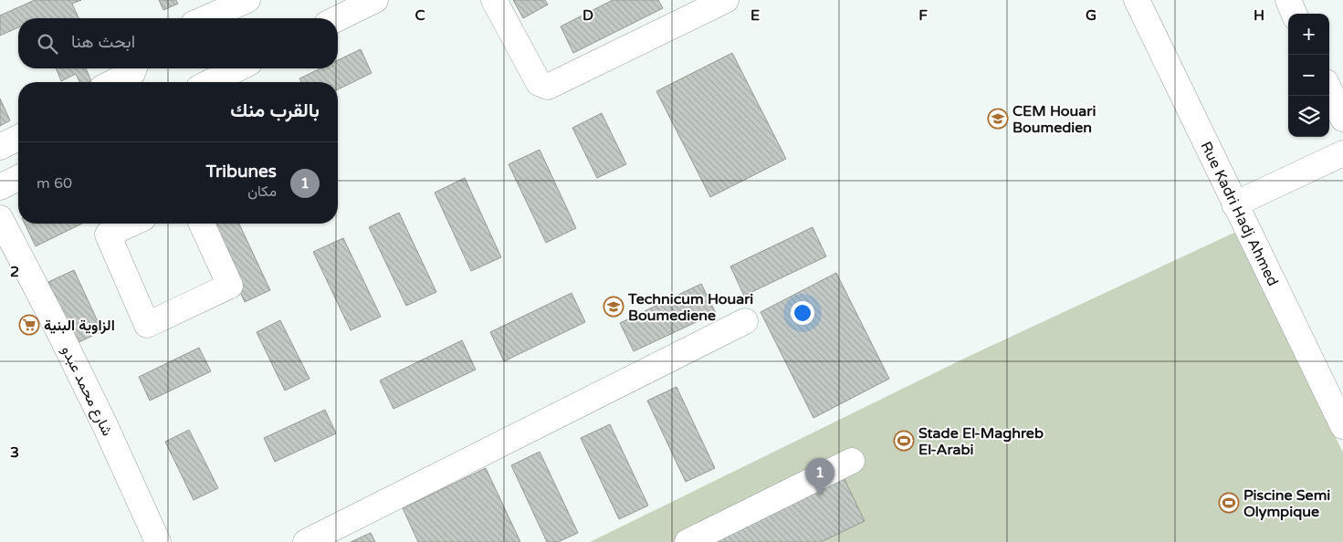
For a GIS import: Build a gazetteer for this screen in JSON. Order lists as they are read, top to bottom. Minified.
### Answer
{"streets":{"street":["Rue Kadri Hadj Ahmed","شارع محمد عبدو"]},"places":{"school or university":["CEM Houari Boumedien","Technicum Houari Boumediene"],"supermarket":["الزاوية البنية"],"sports":["Stade El-Maghreb El-Arabi","Piscine Semi Olympique"]},"page":{"map_buttons":["+","−"],"search":"ابحث هنا","heading":"بالقرب منك","list":[{"mark":"1","name":"Tribunes","note":"مكان","value":"60 m"}],"pins":"1"},"grid":{"columns":["C","D","E","F","G","H"],"rows":["2","3"]}}
